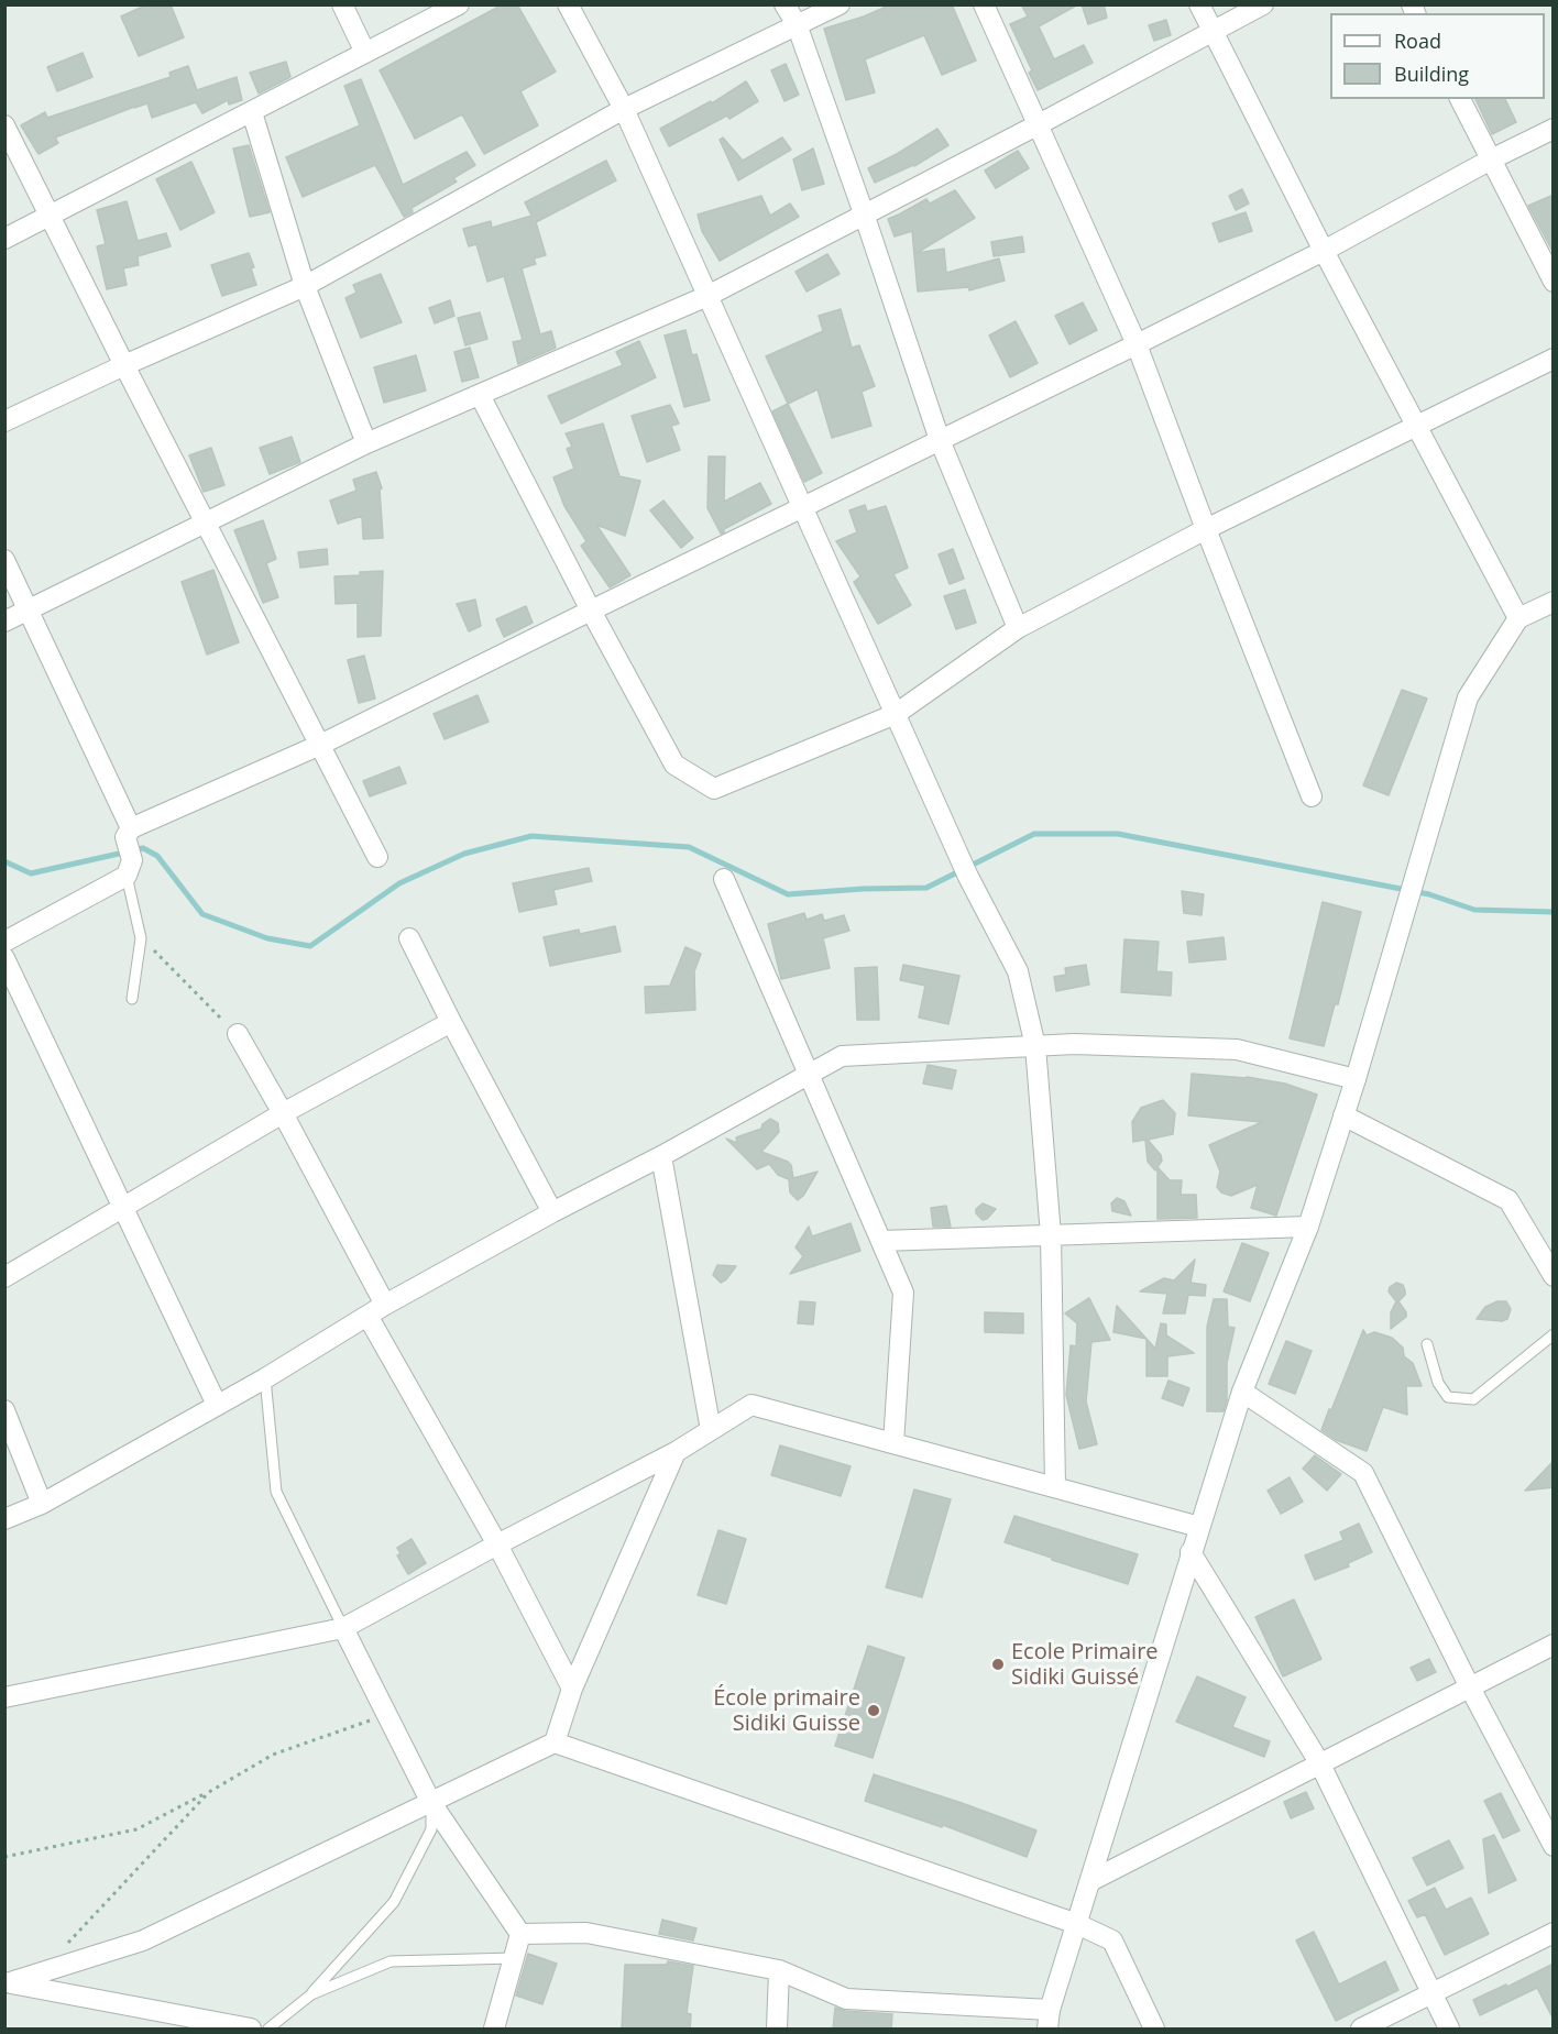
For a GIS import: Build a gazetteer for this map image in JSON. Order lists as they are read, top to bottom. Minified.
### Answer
{"places":["Ecole Primaire Sidiki Guissé","École primaire Sidiki Guisse"],"legend":["Road","Building"]}
